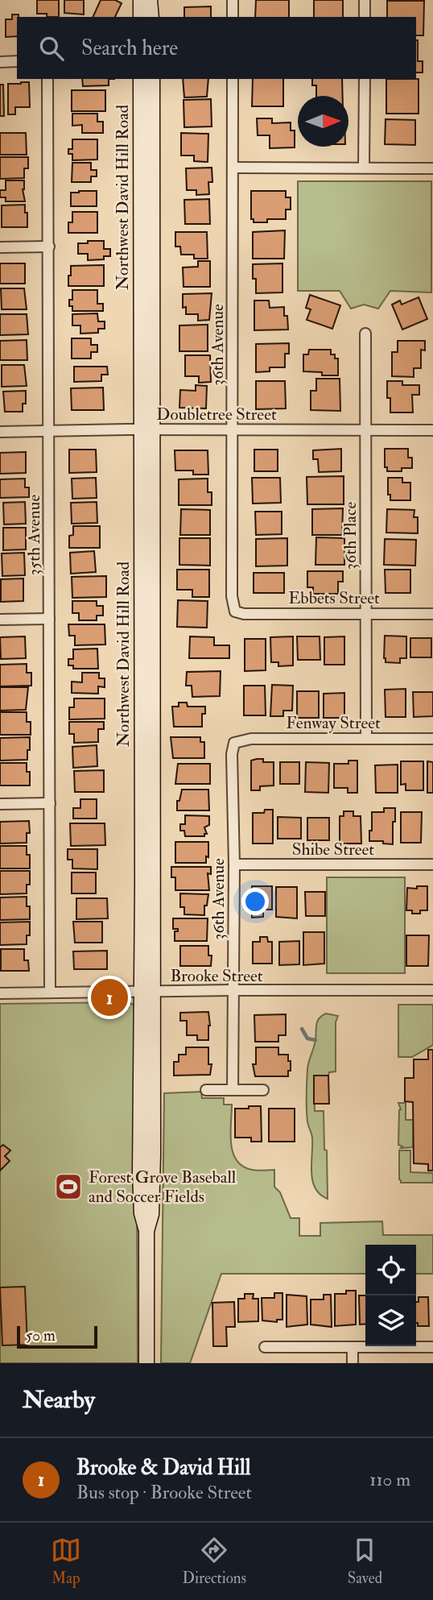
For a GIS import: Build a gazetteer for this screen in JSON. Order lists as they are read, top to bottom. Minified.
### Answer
{"streets":{"street":["Northwest David Hill Road","36th Avenue","Doubletree Street","35th Avenue","36th Place","Ebbets Street","Fenway Street","Shibe Street","Brooke Street"]},"crossings":[["Northwest David Hill Road","Doubletree Street"],["Northwest David Hill Road","Brooke Street"],["36th Avenue","Doubletree Street"],["36th Avenue","Ebbets Street"],["36th Avenue","Fenway Street"],["36th Avenue","Shibe Street"],["36th Avenue","Brooke Street"],["Doubletree Street","35th Avenue"],["Doubletree Street","36th Place"],["35th Avenue","Brooke Street"],["36th Place","Ebbets Street"],["36th Place","Fenway Street"]],"places":{"sports":["Forest Grove Baseball and Soccer Fields"]},"scale_bar":"50 m","north":"right","page":{"search":"Search here","pins":"1","scale":"50 m","heading":"Nearby","list":[{"mark":"1","name":"Brooke & David Hill","note":"Bus stop · Brooke Street","value":"110 m"}],"nav":["Map","Directions","Saved"]}}
